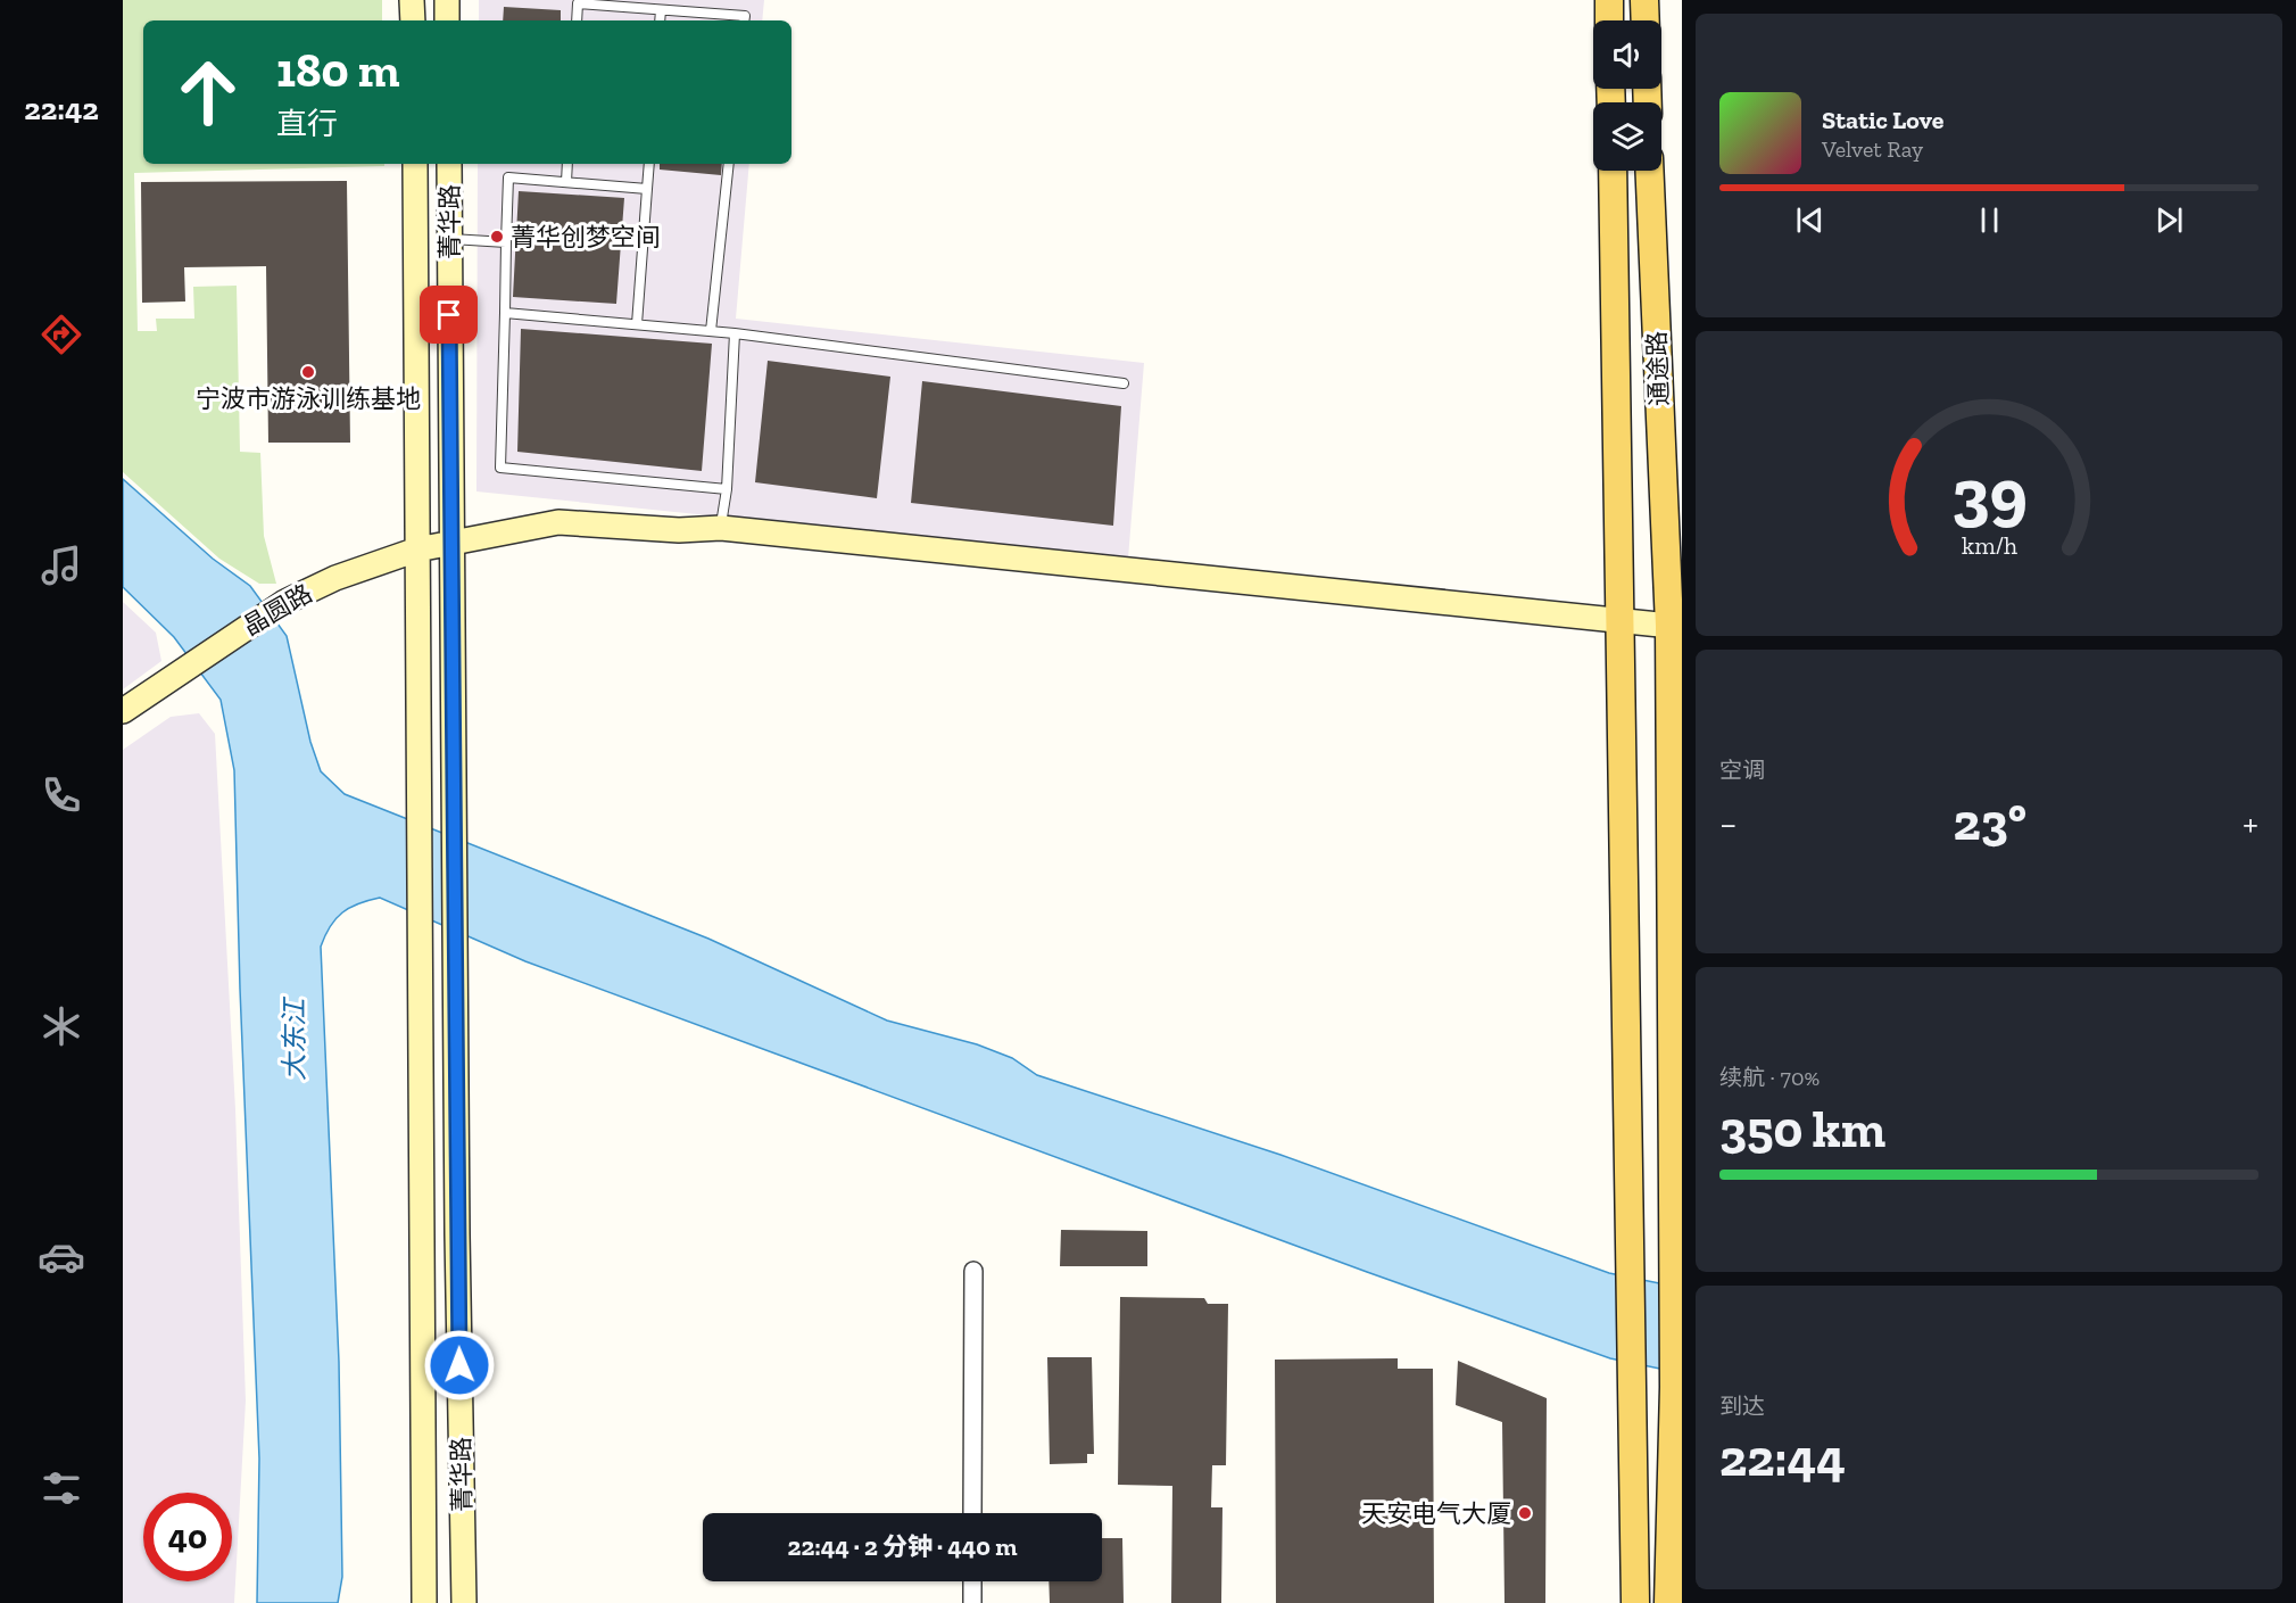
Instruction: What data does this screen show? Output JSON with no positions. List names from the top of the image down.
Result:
{
  "streets": {
    "main road": ["通途路"],
    "street": ["菁华路", "晶圆路"]
  },
  "crossings": [
    ["菁华路", "晶圆路"],
    ["通途路", "晶圆路"]
  ],
  "water": ["大东江"],
  "places": ["菁华创梦空间", "宁波市游泳训练基地", "天安电气大厦"],
  "page": {
    "tabs": "22:42",
    "turn": ["180 m", "直行"],
    "song": ["Static Love", "Velvet Ray"],
    "tile": [
      "空调",
      ["续航 · 70%", "350 km"],
      ["到达", "22:44"]
    ],
    "heat": ["−", "23°", "+"],
    "limit": "40",
    "trip": "22:44 · 2 分钟 · 440 m",
    "gauge": ["39", "km/h"]
  }
}
